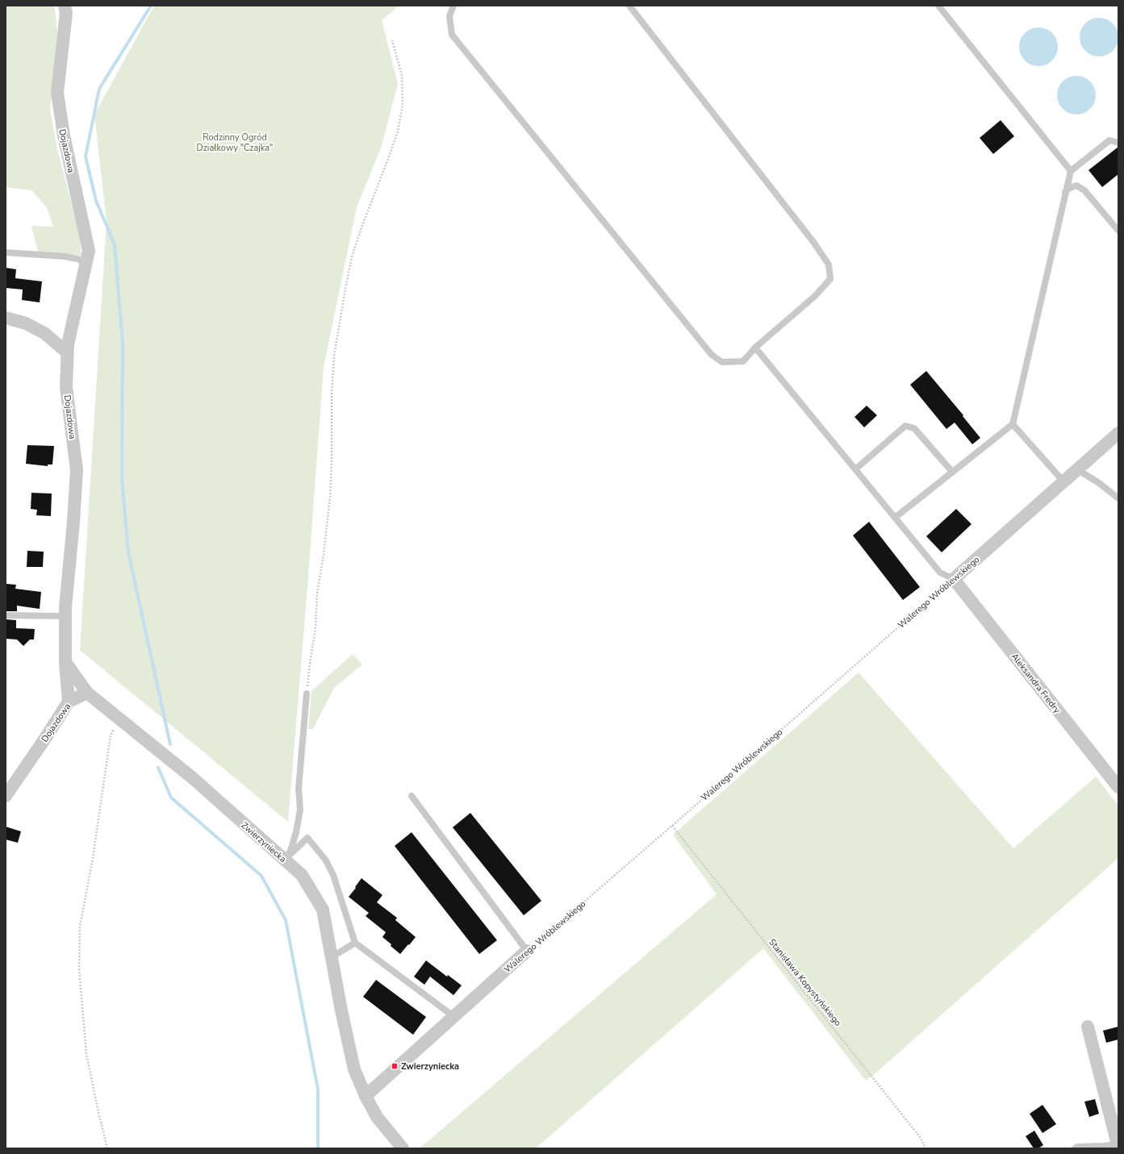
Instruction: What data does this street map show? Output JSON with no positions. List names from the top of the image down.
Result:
{
  "streets": {
    "street": [
      "Dojazdowa",
      "Walerego Wróblewskiego",
      "Aleksandra Fredry",
      "Zwierzyniecka"
    ],
    "path": ["Stanisława Kopystyńskiego"]
  },
  "crossings": [
    ["Dojazdowa", "Zwierzyniecka"],
    ["Walerego Wróblewskiego", "Aleksandra Fredry"],
    ["Walerego Wróblewskiego", "Zwierzyniecka"],
    ["Walerego Wróblewskiego", "Stanisława Kopystyńskiego"]
  ],
  "parks": ["Rodzinny Ogród Działkowy \"Czajka\""],
  "places": {
    "transit": ["Zwierzyniecka"]
  }
}
